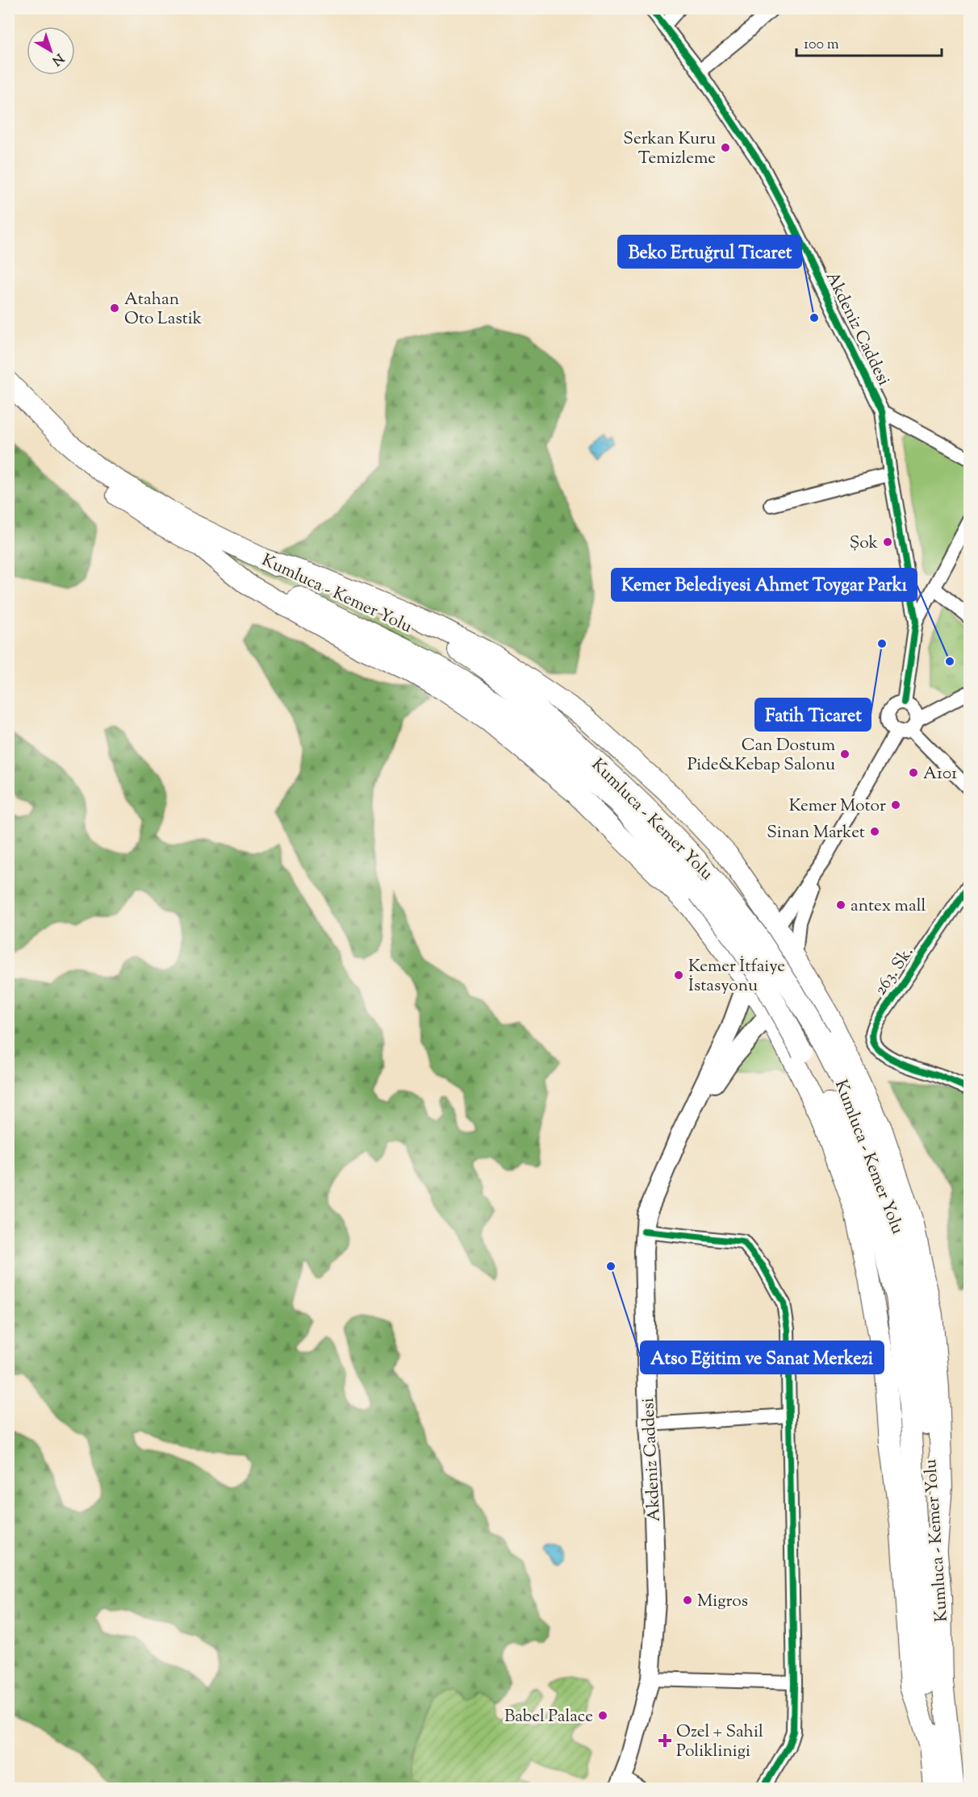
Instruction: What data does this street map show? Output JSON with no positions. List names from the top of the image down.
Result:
{
  "streets": {
    "highway": ["Kumluca - Kemer Yolu"],
    "main road": ["Akdeniz Caddesi"],
    "street": ["263. Sk."]
  },
  "crossings": [
    ["Akdeniz Caddesi", "Kumluca - Kemer Yolu"]
  ],
  "places": {
    "other": [
      "Serkan Kuru Temizleme",
      "Atahan Oto Lastik",
      "Beko Ertuğrul Ticaret",
      "Şok",
      "Fatih Ticaret",
      "Kemer Belediyesi Ahmet Toygar Parkı",
      "Can Dostum Pide&Kebap Salonu",
      "A101",
      "Kemer Motor",
      "Sinan Market",
      "antex mall",
      "Kemer İtfaiye İstasyonu",
      "Atso Eğitim ve Sanat Merkezi",
      "Migros",
      "Babel Palace"
    ],
    "health": ["Ozel + Sahil Poliklinigi"]
  },
  "scale_bar": "100 m",
  "north": "bottom right"
}
